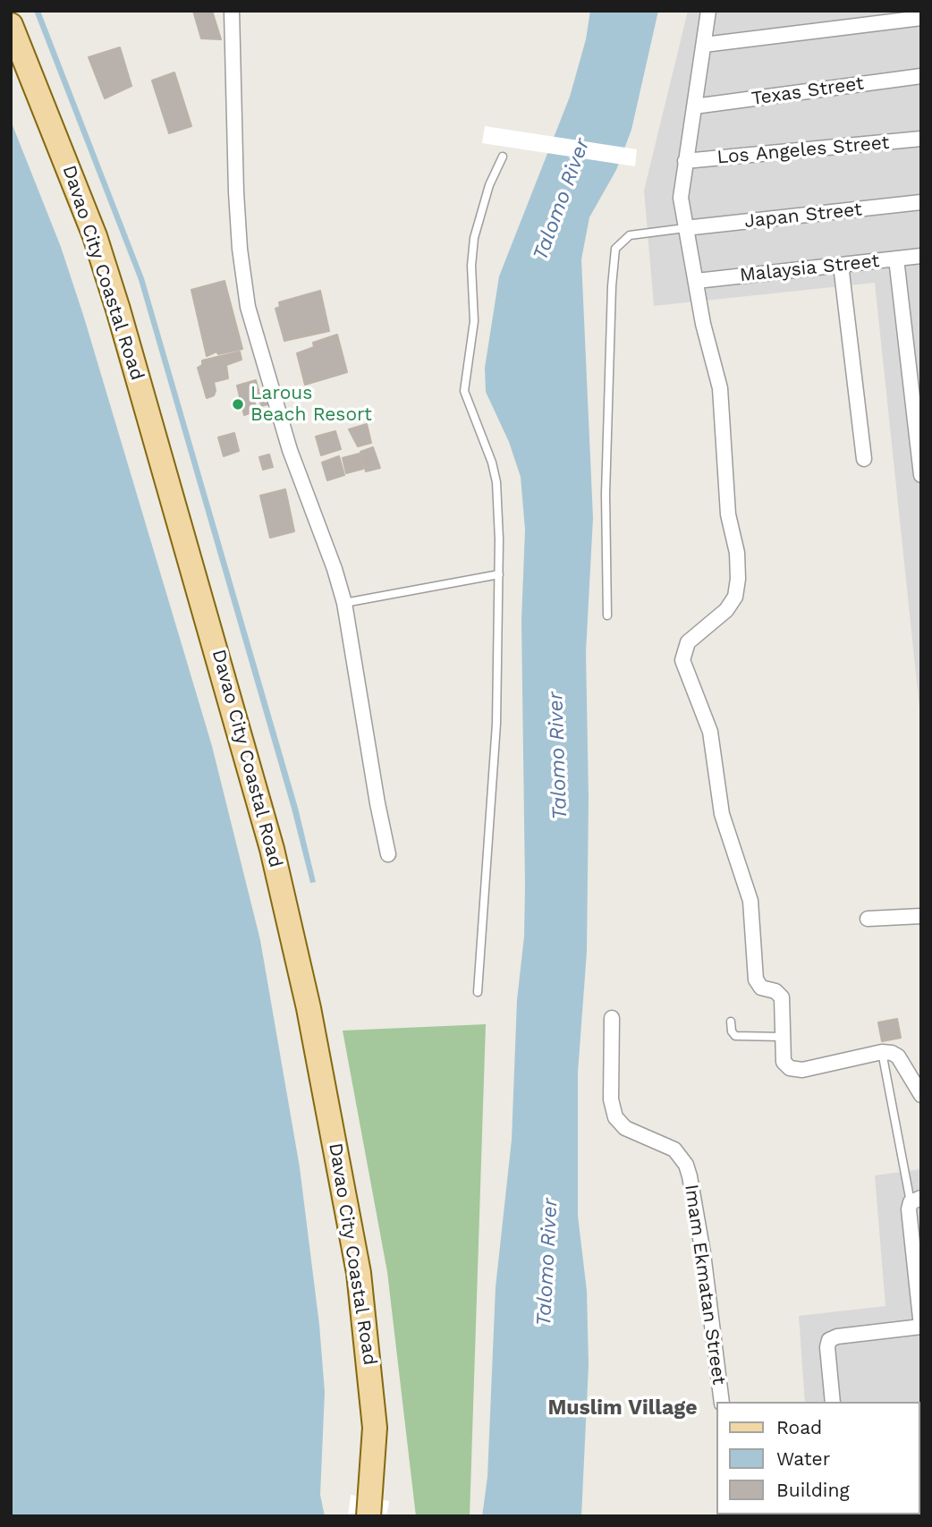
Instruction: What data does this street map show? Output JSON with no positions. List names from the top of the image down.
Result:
{
  "streets": {
    "main road": ["Davao City Coastal Road"],
    "street": [
      "Texas Street",
      "Los Angeles Street",
      "Japan Street",
      "Malaysia Street",
      "Imam Ekmatan Street"
    ]
  },
  "districts": ["Muslim Village"],
  "water": ["Talomo River"],
  "places": ["Larous Beach Resort"],
  "legend": ["Road", "Water", "Building"]
}
